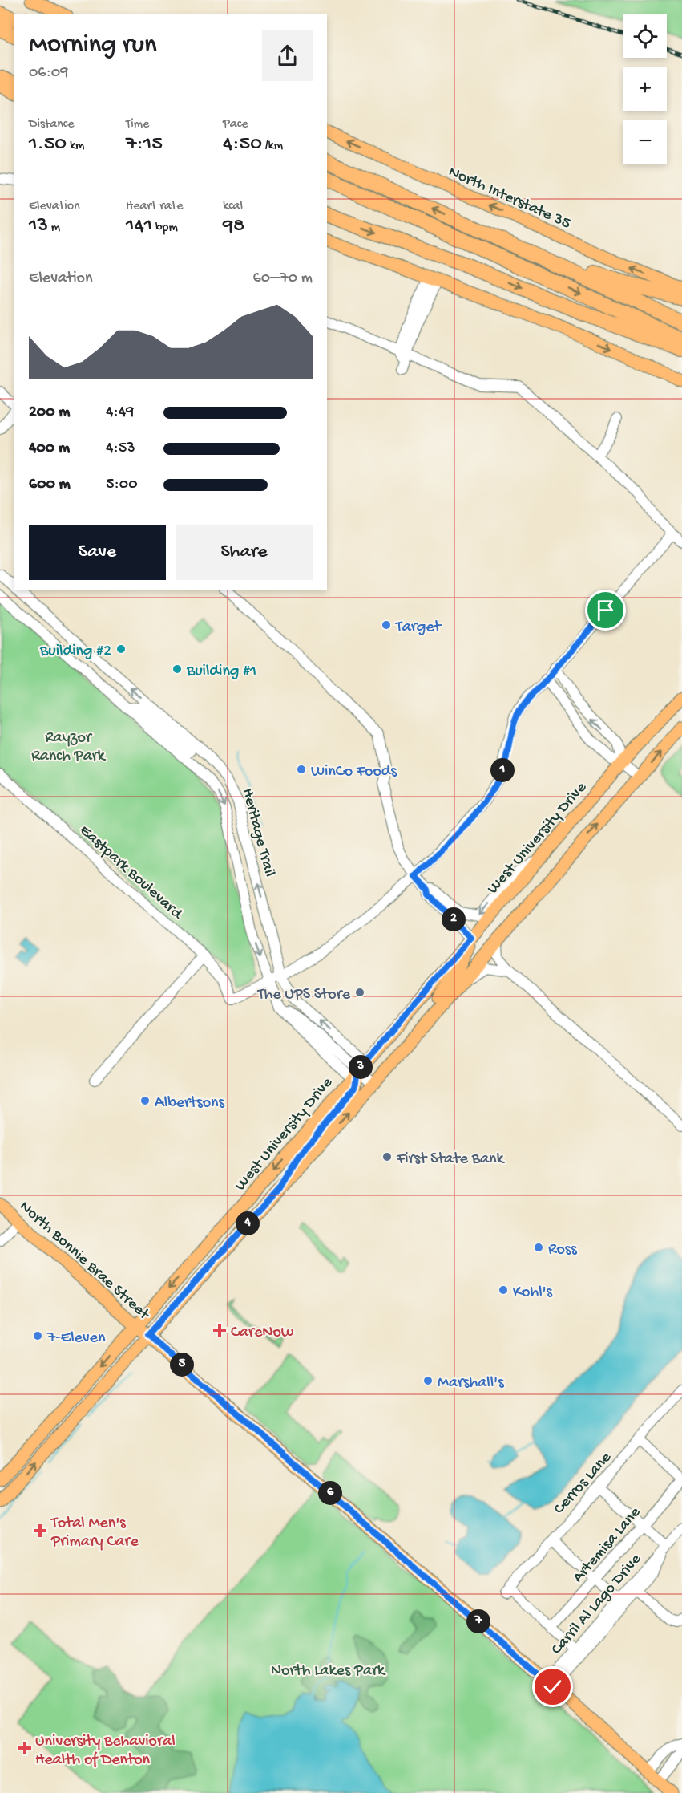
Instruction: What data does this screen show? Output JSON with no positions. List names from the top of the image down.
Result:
{
  "streets": {
    "main road": ["North Interstate 35", "West University Drive", "North Bonnie Brae Street"],
    "street": [
      "Heritage Trail",
      "Eastpark Boulevard",
      "Cerros Lane",
      "Artemisa Lane",
      "Carril Al Lago Drive"
    ]
  },
  "crossings": [
    ["Heritage Trail", "West University Drive"],
    ["Heritage Trail", "Eastpark Boulevard"],
    ["West University Drive", "North Bonnie Brae Street"],
    ["North Bonnie Brae Street", "Carril Al Lago Drive"],
    ["Cerros Lane", "Artemisa Lane"]
  ],
  "parks": ["Rayzor Ranch Park", "North Lakes Park"],
  "places": {
    "other": [
      "Target",
      "Building #2",
      "Building #1",
      "WinCo Foods",
      "The UPS Store",
      "Albertsons",
      "First State Bank",
      "Ross",
      "Kohl's",
      "7-Eleven",
      "Marshall's"
    ],
    "health": ["CareNow", "Total Men's Primary Care", "University Behavioral Health of Denton"]
  },
  "page": {
    "map_buttons": ["+", "−"],
    "heading": ["Morning run", "06:09"],
    "stats": [
      ["Distance", "1.50 km"],
      ["Time", "7:15"],
      ["Pace", "4:50 /km"],
      ["Elevation", "13 m"],
      ["Heart rate", "141 bpm"],
      ["kcal", "98"]
    ],
    "chart": ["Elevation", "60–70 m"],
    "list": [
      {
        "name": "200 m",
        "note": "4:49"
      },
      {
        "name": "400 m",
        "note": "4:53"
      },
      {
        "name": "600 m",
        "note": "5:00"
      }
    ],
    "buttons": ["Save", "Share"],
    "pins": [
      "1",
      "2",
      "3",
      "4",
      "5",
      "6",
      "7"
    ]
  }
}
